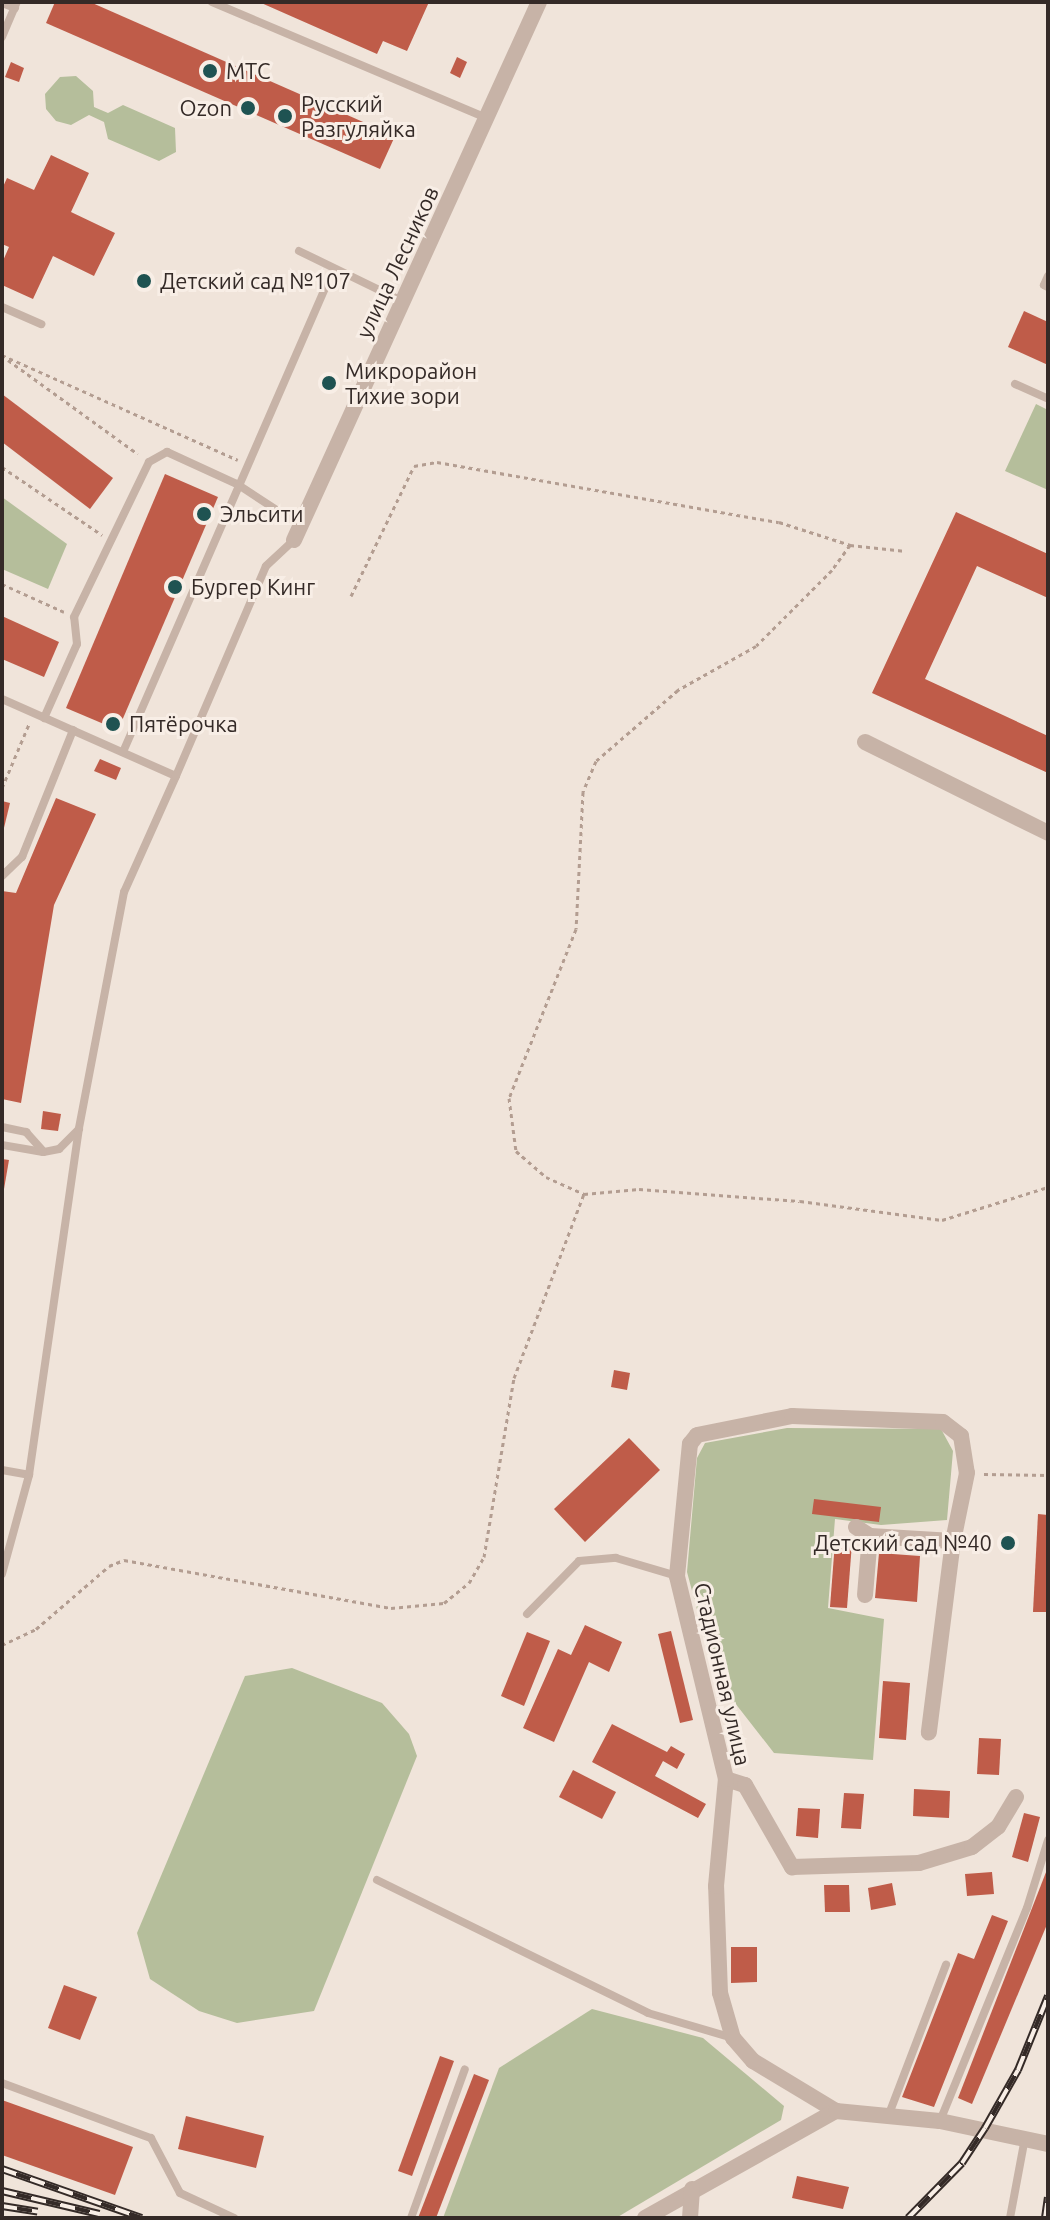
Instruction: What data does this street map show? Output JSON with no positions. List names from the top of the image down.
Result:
{
  "streets": {
    "street": ["улица Лесников", "Стадионная улица"]
  },
  "places": [
    "МТС",
    "Ozon",
    "Русский Разгуляйка",
    "Детский сад №107",
    "Микрорайон Тихие зори",
    "Эльсити",
    "Бургер Кинг",
    "Пятёрочка",
    "Детский сад №40"
  ]
}
